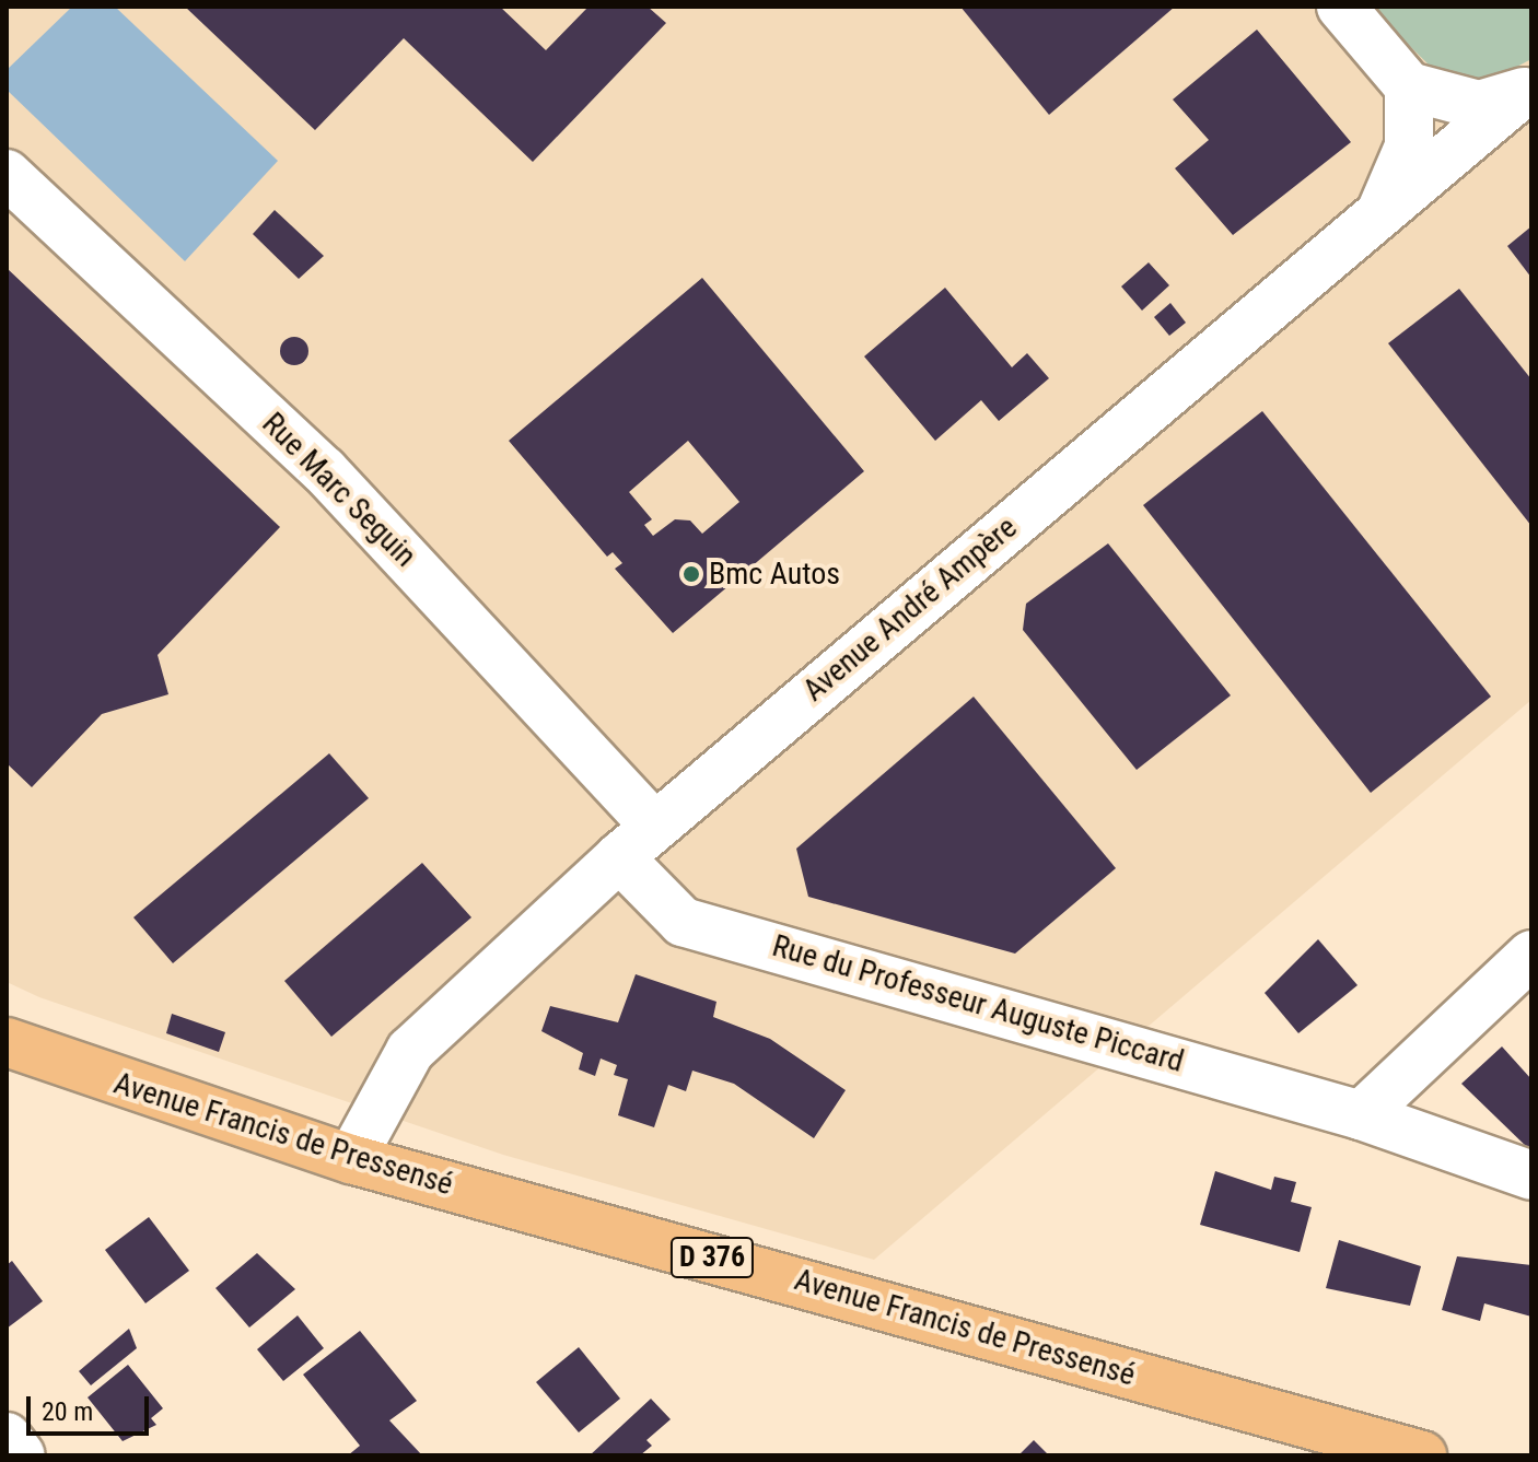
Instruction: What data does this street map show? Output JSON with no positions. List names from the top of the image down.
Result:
{
  "streets": {
    "main road": ["Avenue Francis de Pressensé", "D 376"],
    "street": ["Rue Marc Seguin", "Avenue André Ampère", "Rue du Professeur Auguste Piccard"]
  },
  "crossings": [
    ["Rue Marc Seguin", "Avenue André Ampère"],
    ["Avenue André Ampère", "Rue du Professeur Auguste Piccard"],
    ["Avenue André Ampère", "Avenue Francis de Pressensé"]
  ],
  "places": ["Bmc Autos"],
  "scale_bar": "20 m"
}
